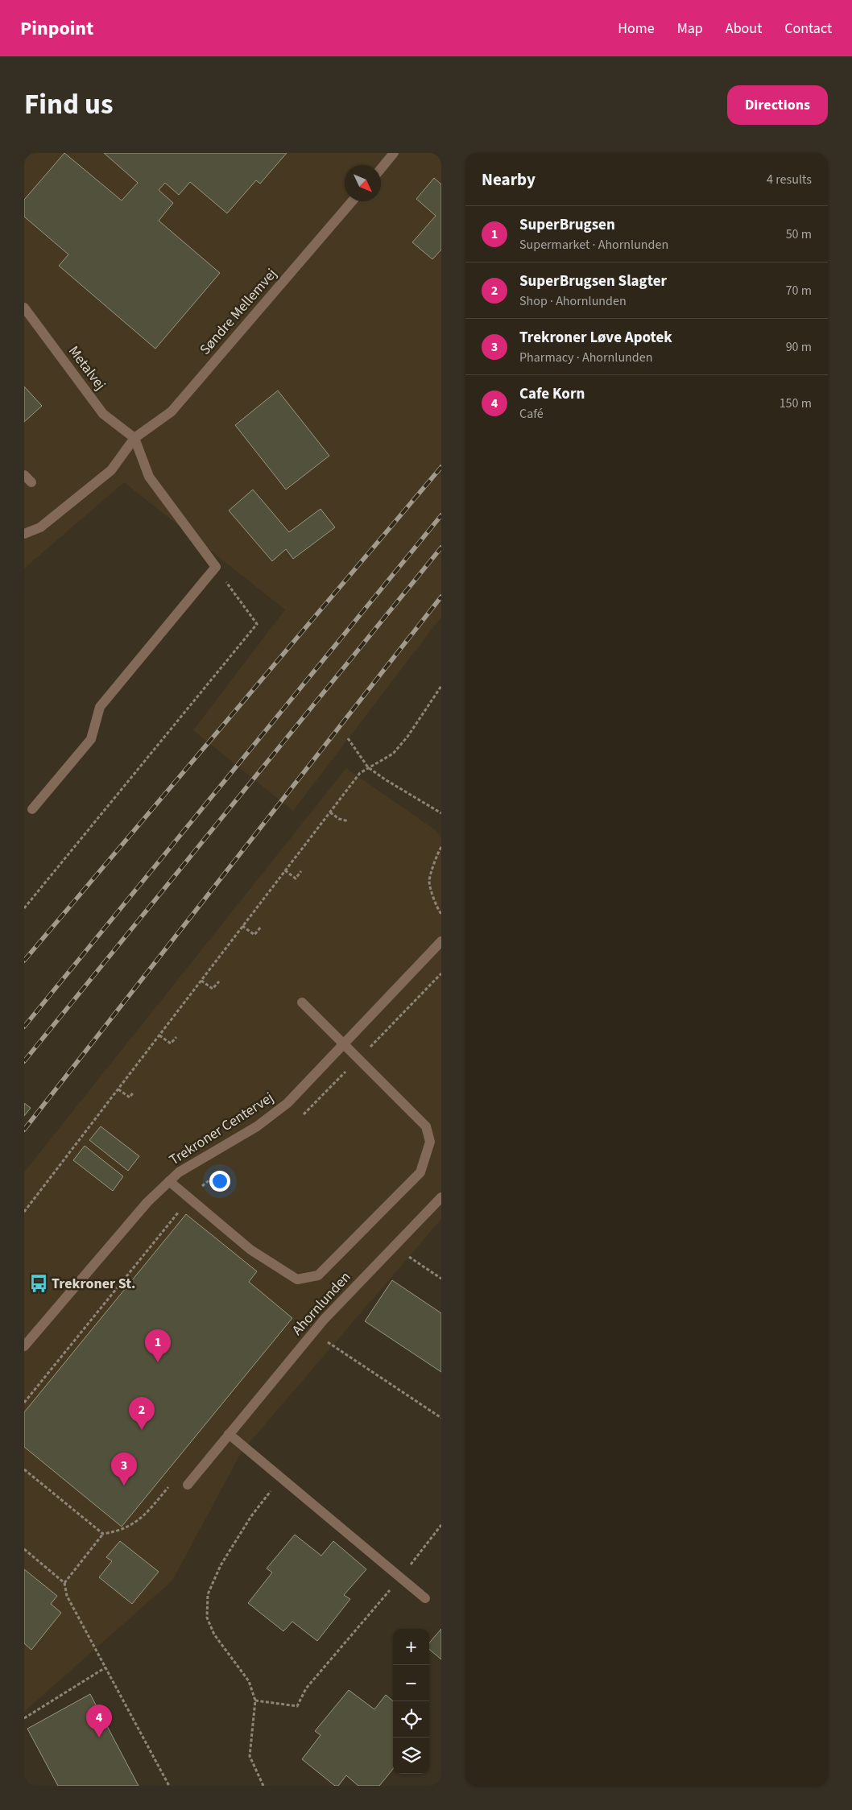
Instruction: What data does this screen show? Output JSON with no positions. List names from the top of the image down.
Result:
{
  "streets": {
    "street": [
      "Søndre Mellemvej",
      "Metalvej",
      "Trekroner Centervej",
      "Ahornlunden"
    ]
  },
  "crossings": [
    ["Søndre Mellemvej", "Metalvej"]
  ],
  "places": {
    "bus stop": ["Trekroner St."]
  },
  "north": "bottom right",
  "page": {
    "header": "Pinpoint",
    "nav": [
      "Home",
      "Map",
      "About",
      "Contact"
    ],
    "title": "Find us",
    "buttons": "Directions",
    "heading": ["Nearby", "4 results"],
    "list": [
      {
        "mark": "1",
        "name": "SuperBrugsen",
        "note": "Supermarket · Ahornlunden",
        "value": "50 m"
      },
      {
        "mark": "2",
        "name": "SuperBrugsen Slagter",
        "note": "Shop · Ahornlunden",
        "value": "70 m"
      },
      {
        "mark": "3",
        "name": "Trekroner Løve Apotek",
        "note": "Pharmacy · Ahornlunden",
        "value": "90 m"
      },
      {
        "mark": "4",
        "name": "Cafe Korn",
        "note": "Café",
        "value": "150 m"
      }
    ],
    "pins": [
      "1",
      "2",
      "3",
      "4"
    ],
    "map_buttons": ["+", "−"]
  }
}
